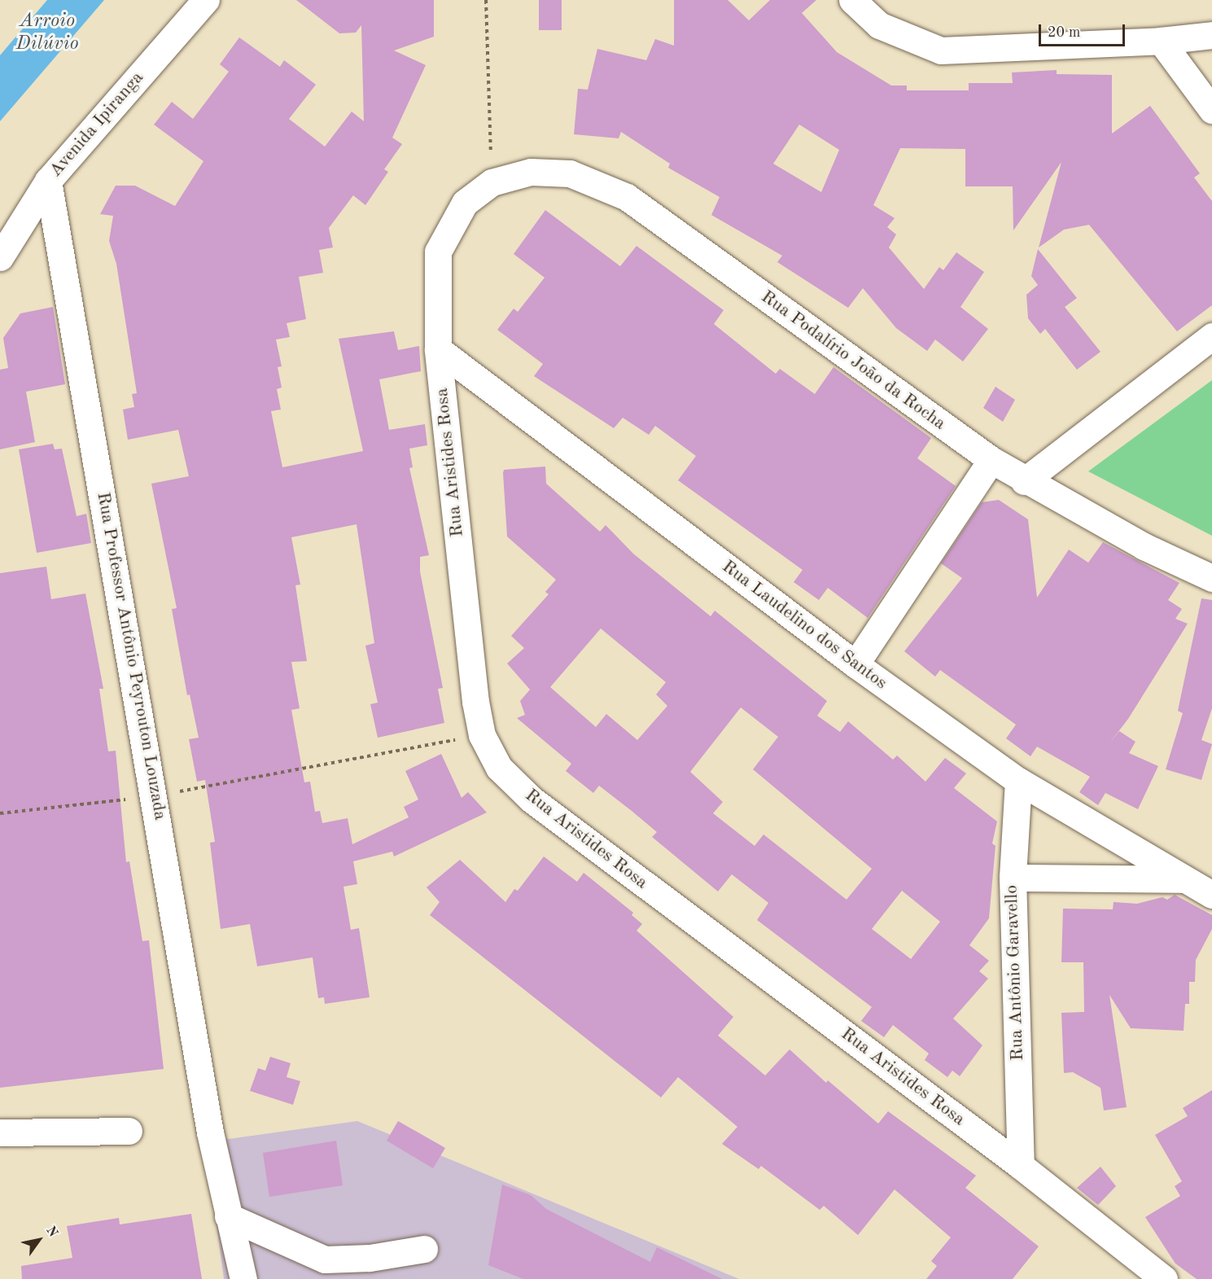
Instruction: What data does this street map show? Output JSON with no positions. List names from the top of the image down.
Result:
{
  "streets": {
    "street": [
      "Avenida Ipiranga",
      "Rua Podalírio João da Rocha",
      "Rua Aristides Rosa",
      "Rua Laudelino dos Santos",
      "Rua Professor Antônio Peyrouton Louzada",
      "Rua Antônio Garavello"
    ]
  },
  "crossings": [
    ["Avenida Ipiranga", "Rua Professor Antônio Peyrouton Louzada"],
    ["Rua Podalírio João da Rocha", "Rua Aristides Rosa"],
    ["Rua Aristides Rosa", "Rua Laudelino dos Santos"],
    ["Rua Aristides Rosa", "Rua Antônio Garavello"],
    ["Rua Laudelino dos Santos", "Rua Antônio Garavello"]
  ],
  "water": ["Arroio Dilúvio"],
  "scale_bar": "20 m",
  "north": "top right"
}
